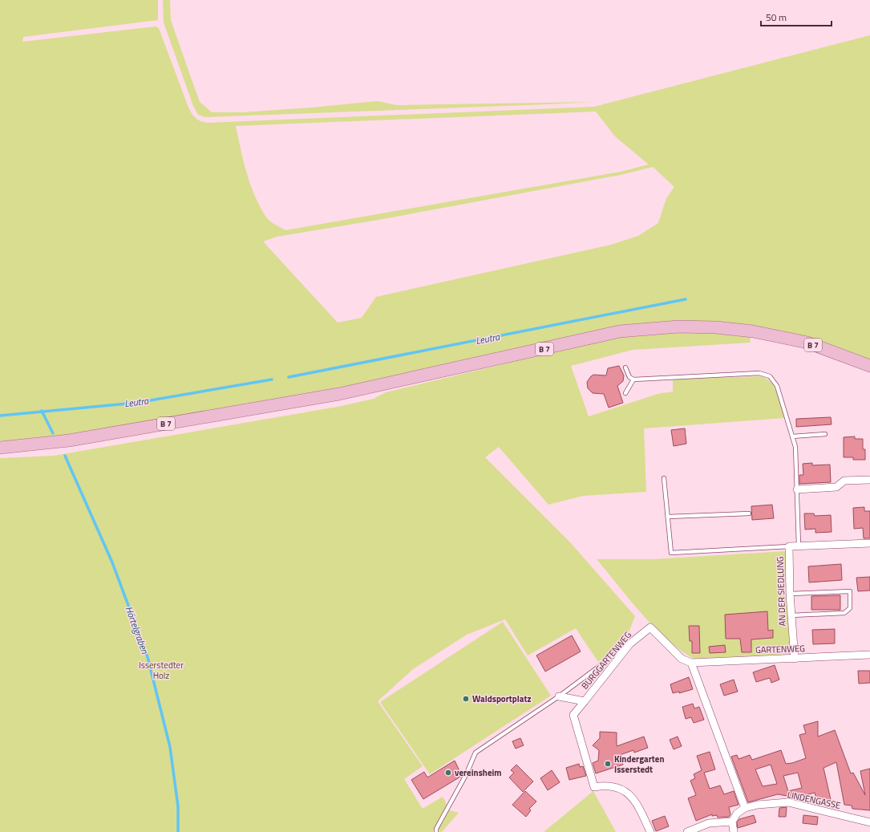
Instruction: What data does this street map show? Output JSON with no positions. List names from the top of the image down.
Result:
{
  "streets": {
    "main road": ["B 7"],
    "street": [
      "AN DER SIEDLUNG",
      "GARTENWEG",
      "BURGGARTENWEG",
      "LINDENGASSE"
    ]
  },
  "crossings": [
    ["AN DER SIEDLUNG", "GARTENWEG"],
    ["GARTENWEG", "BURGGARTENWEG"]
  ],
  "water": ["Leutra", "Hörtelgraben"],
  "parks": ["Isserstedter Holz"],
  "places": ["Waldsportplatz", "Kindergarten Isserstedt", "vereinsheim"],
  "scale_bar": "50 m"
}
